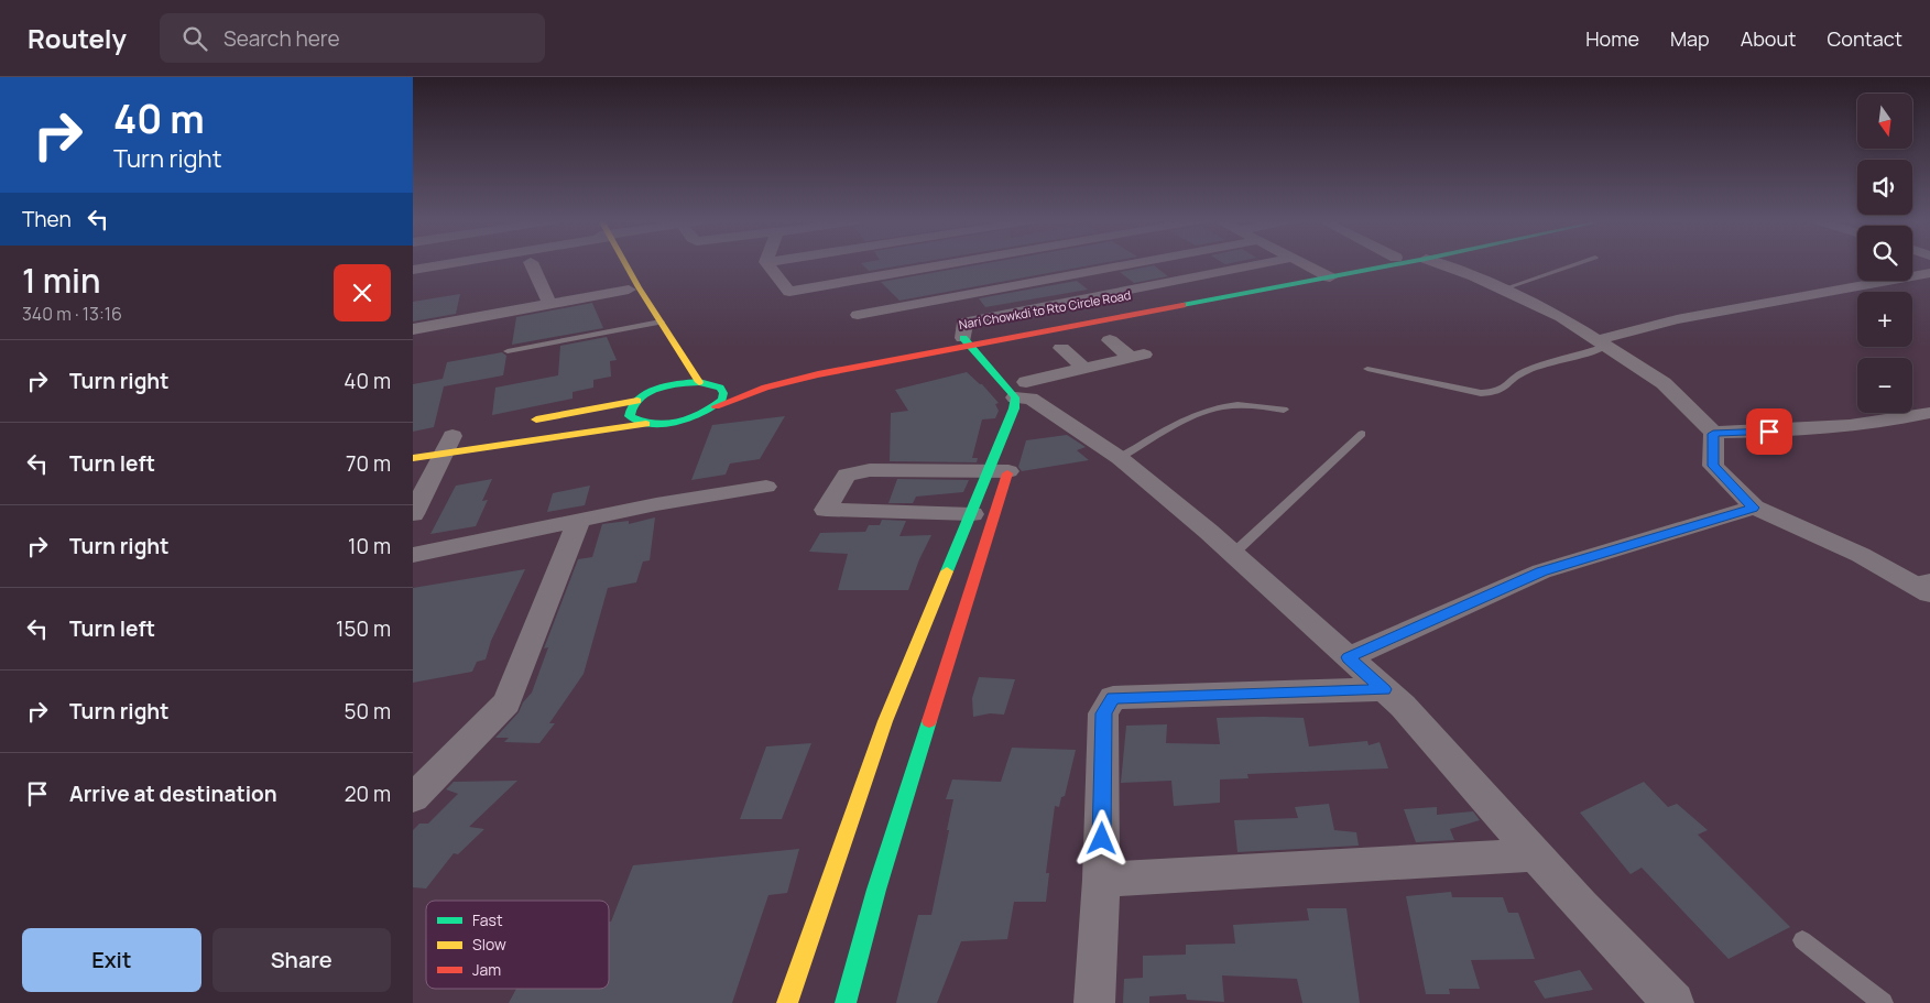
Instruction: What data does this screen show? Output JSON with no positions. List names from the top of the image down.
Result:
{
  "streets": {
    "main road": ["Nari Chowkdi to Rto Circle Road"]
  },
  "legend": ["Fast", "Slow", "Jam"],
  "north": "bottom",
  "page": {
    "header": "Routely",
    "search": "Search here",
    "nav": [
      "Home",
      "Map",
      "About",
      "Contact"
    ],
    "turn": ["40 m", "Turn right"],
    "map_buttons": ["+", "−"],
    "then": "Then",
    "heading": ["1 min", "340 m · 13:16"],
    "list": [
      {
        "name": "Turn right",
        "value": "40 m"
      },
      {
        "name": "Turn left",
        "value": "70 m"
      },
      {
        "name": "Turn right",
        "value": "10 m"
      },
      {
        "name": "Turn left",
        "value": "150 m"
      },
      {
        "name": "Turn right",
        "value": "50 m"
      },
      {
        "name": "Arrive at destination",
        "value": "20 m"
      }
    ],
    "buttons": ["Exit", "Share"]
  }
}
